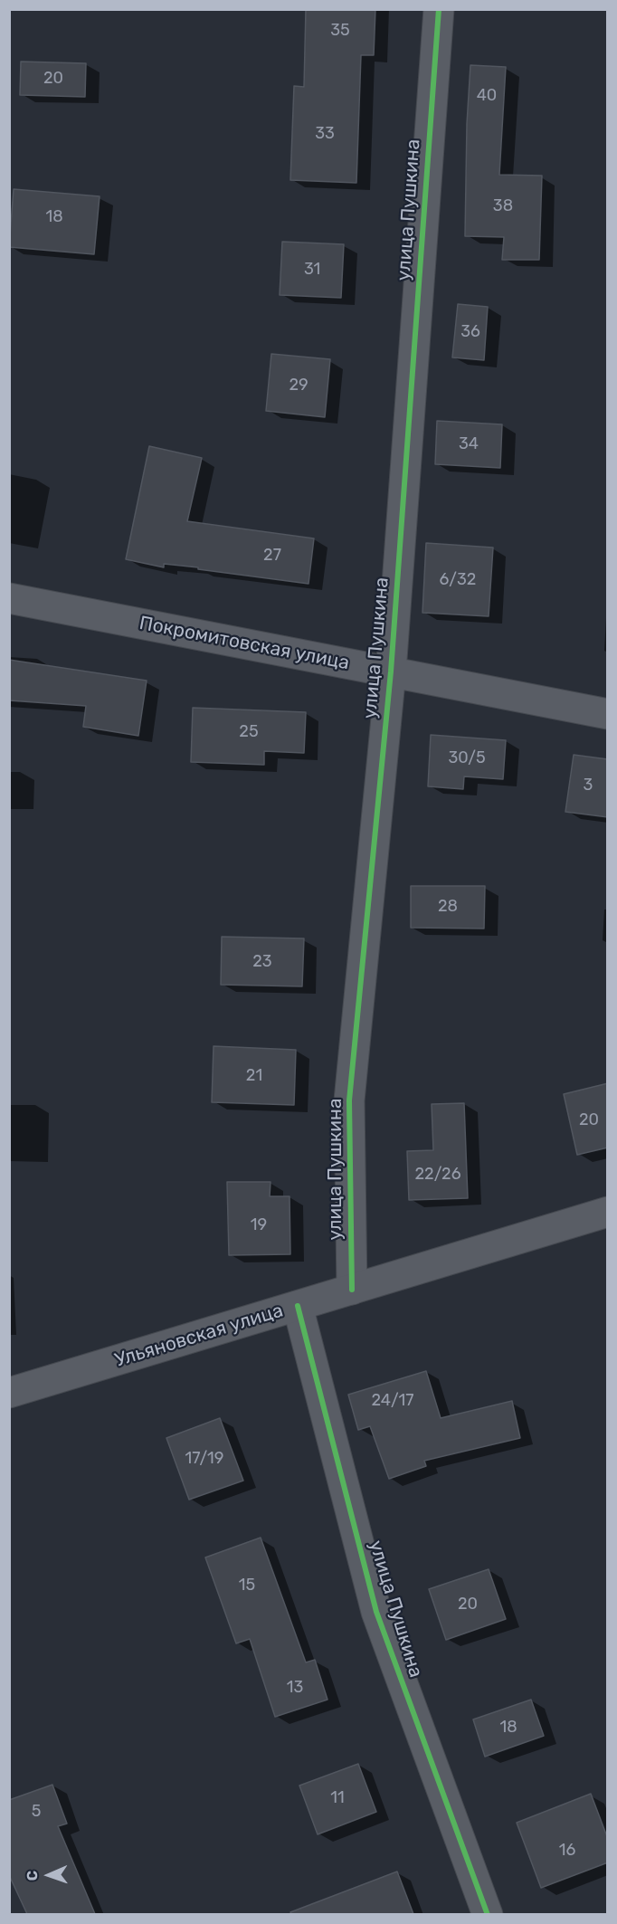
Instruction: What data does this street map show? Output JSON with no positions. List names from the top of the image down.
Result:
{
  "streets": {
    "street": ["улица Пушкина", "Покромитовская улица", "Ульяновская улица"]
  },
  "crossings": [
    ["улица Пушкина", "Покромитовская улица"],
    ["улица Пушкина", "Ульяновская улица"]
  ],
  "house_numbers": [
    "35",
    "20",
    "40",
    "33",
    "38",
    "18",
    "31",
    "36",
    "29",
    "34",
    "27",
    "6/32",
    "25",
    "30/5",
    "3",
    "28",
    "23",
    "21",
    "20",
    "22/26",
    "19",
    "24/17",
    "17/19",
    "15",
    "20",
    "13",
    "18",
    "11",
    "5",
    "16"
  ],
  "north": "left"
}
